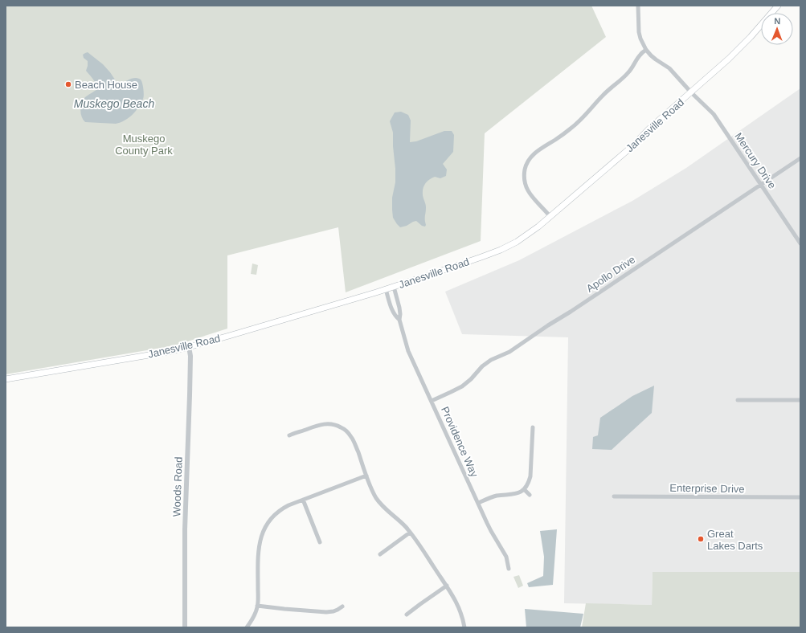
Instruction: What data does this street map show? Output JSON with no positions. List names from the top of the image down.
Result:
{
  "streets": {
    "main road": ["Janesville Road"],
    "street": [
      "Mercury Drive",
      "Apollo Drive",
      "Providence Way",
      "Woods Road",
      "Enterprise Drive"
    ]
  },
  "crossings": [
    ["Janesville Road", "Mercury Drive"],
    ["Janesville Road", "Providence Way"],
    ["Janesville Road", "Woods Road"],
    ["Mercury Drive", "Apollo Drive"],
    ["Apollo Drive", "Providence Way"]
  ],
  "water": ["Muskego Beach"],
  "parks": ["Muskego County Park"],
  "places": ["Beach House", "Great Lakes Darts"],
  "north": "top"
}
